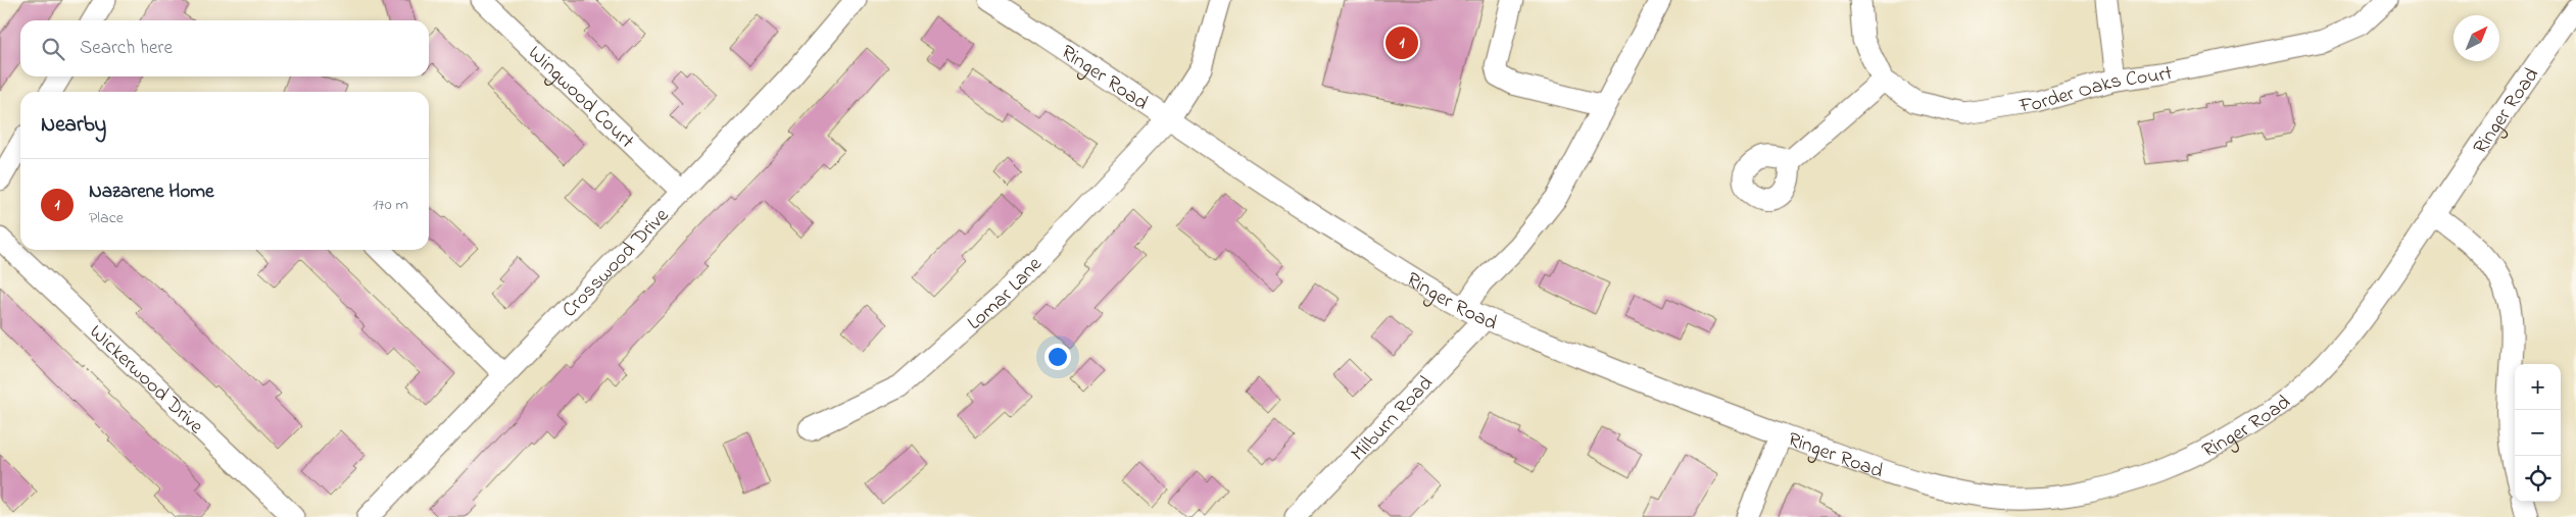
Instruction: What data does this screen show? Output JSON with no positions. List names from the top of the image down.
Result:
{
  "streets": {
    "street": [
      "Ringer Road",
      "Forder Oaks Court",
      "Wingwood Court",
      "Crosswood Drive",
      "Lomar Lane",
      "Wickerwood Drive",
      "Milburn Road"
    ]
  },
  "crossings": [
    ["Ringer Road", "Lomar Lane"],
    ["Ringer Road", "Milburn Road"],
    ["Wingwood Court", "Crosswood Drive"]
  ],
  "north": "top right",
  "page": {
    "search": "Search here",
    "pins": "1",
    "heading": "Nearby",
    "list": [
      {
        "mark": "1",
        "name": "Nazarene Home",
        "note": "Place",
        "value": "170 m"
      }
    ],
    "map_buttons": ["+", "−"]
  }
}
